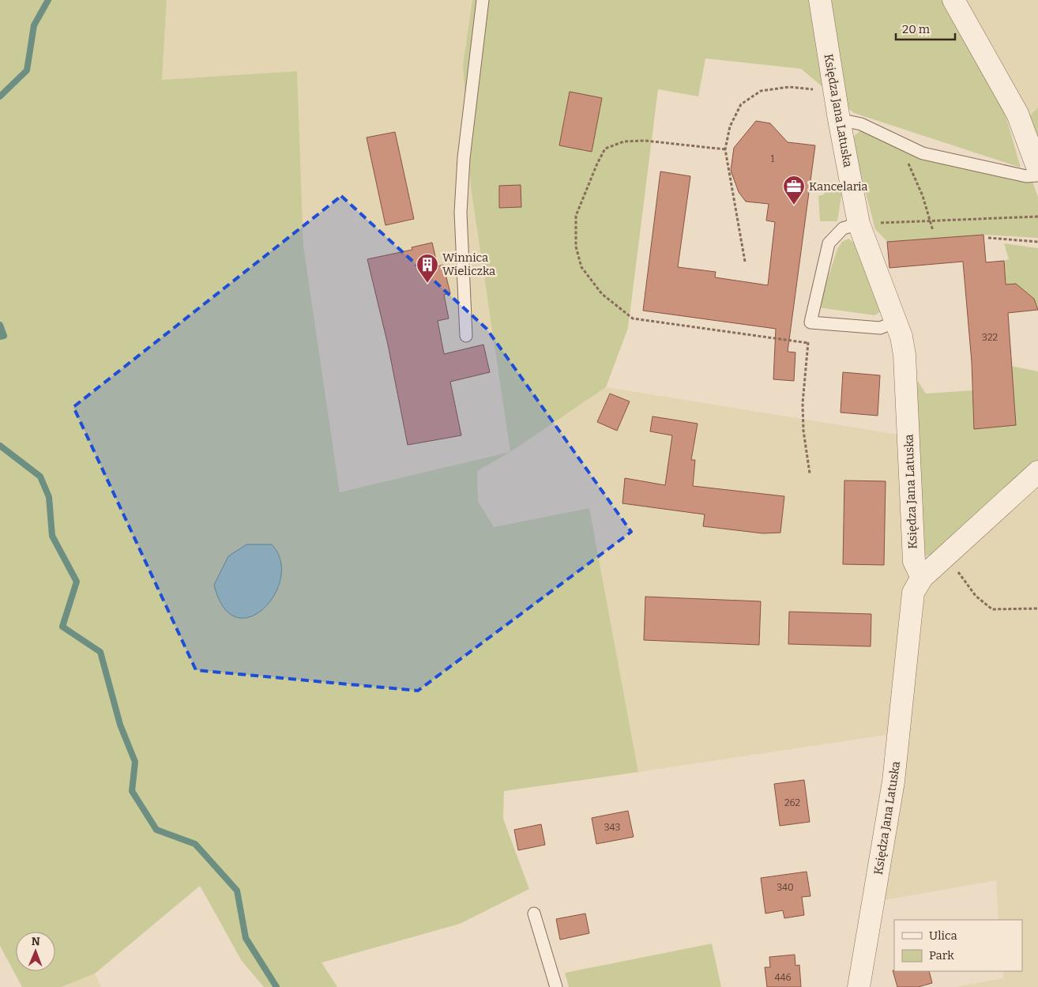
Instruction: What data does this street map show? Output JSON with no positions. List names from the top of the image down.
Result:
{
  "streets": {
    "street": ["Księdza Jana Latuska"]
  },
  "places": {
    "office": ["Kancelaria"],
    "building": ["Winnica Wieliczka"]
  },
  "house_numbers": [
    "1",
    "322",
    "262",
    "343",
    "340",
    "446"
  ],
  "legend": ["Ulica", "Park"],
  "scale_bar": "20 m",
  "north": "top"
}
